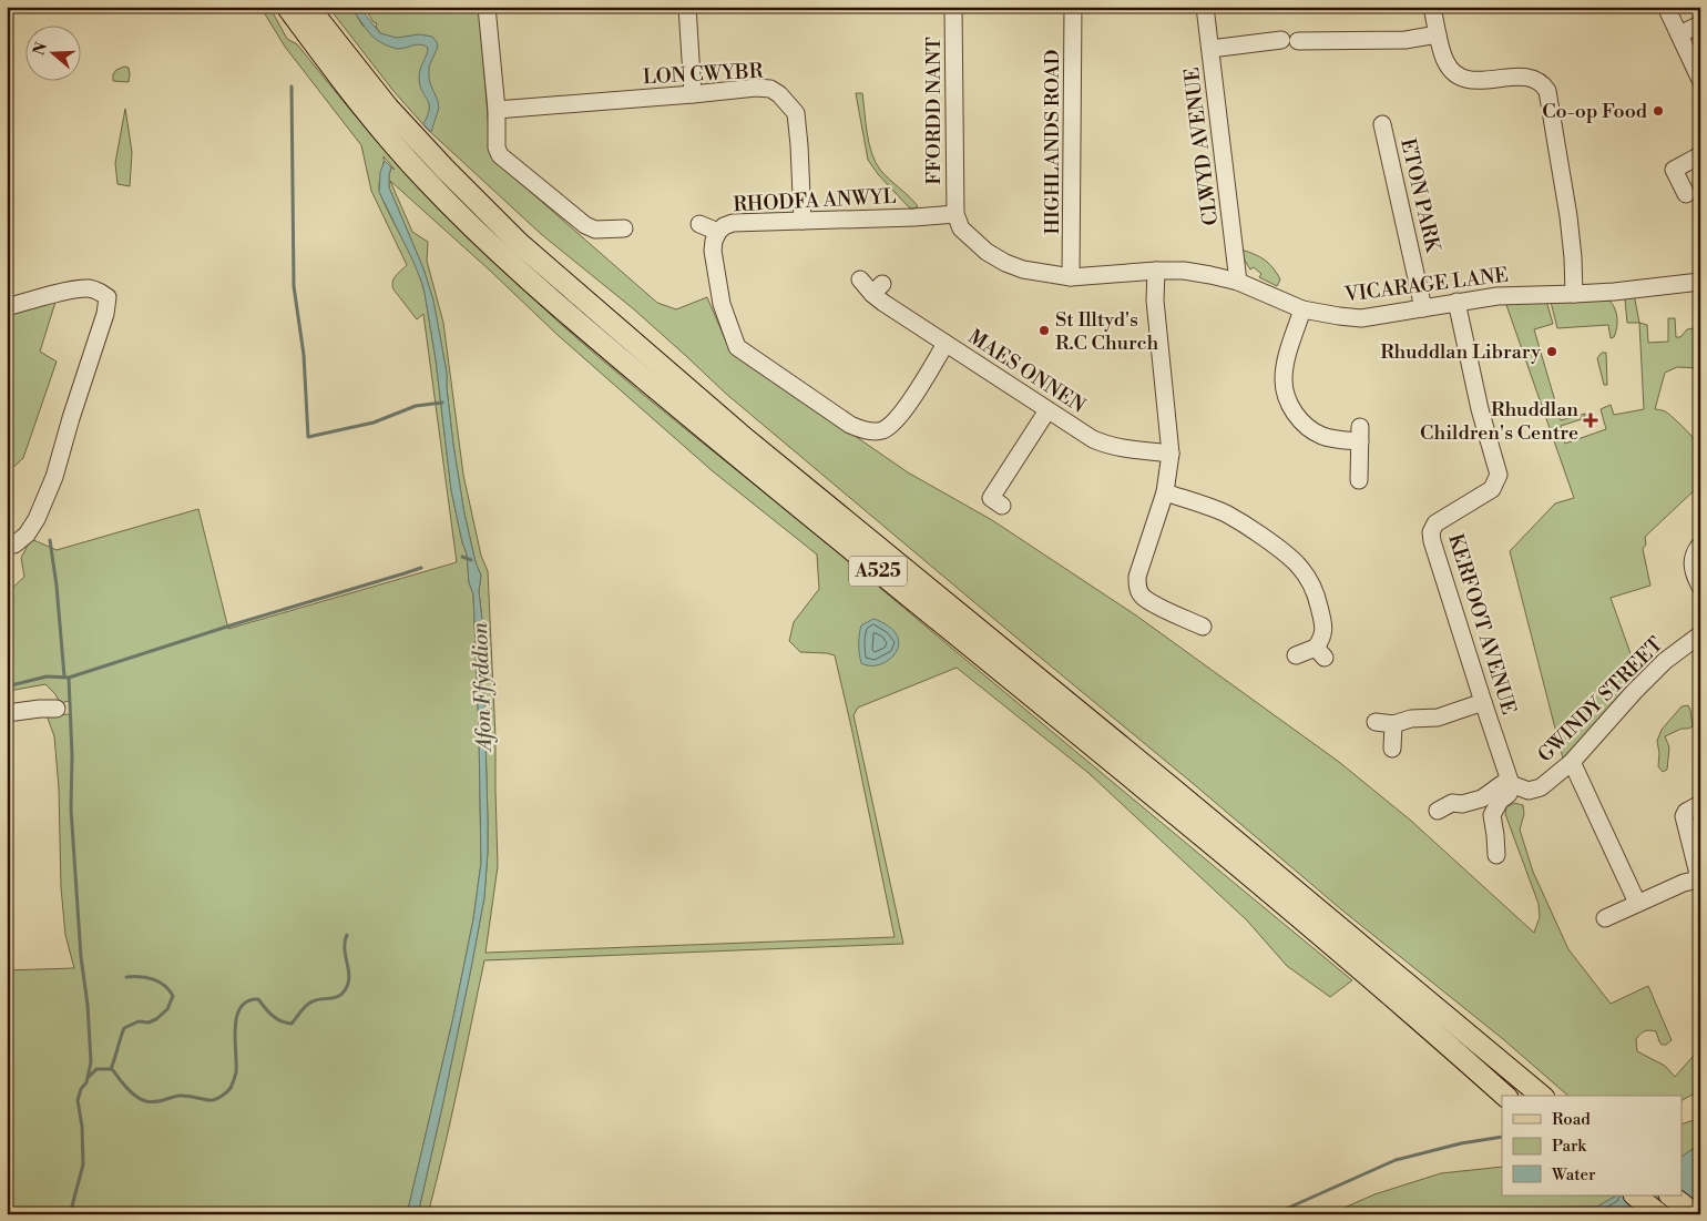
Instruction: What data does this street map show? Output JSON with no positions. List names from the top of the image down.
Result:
{
  "streets": {
    "main road": ["A525"],
    "street": [
      "LON CWYBR",
      "FFORDD NANT",
      "HIGHLANDS ROAD",
      "CLWYD AVENUE",
      "ETON PARK",
      "RHODFA ANWYL",
      "VICARAGE LANE",
      "MAES ONNEN",
      "KERFOOT AVENUE",
      "GWINDY STREET"
    ]
  },
  "crossings": [
    ["LON CWYBR", "RHODFA ANWYL"],
    ["FFORDD NANT", "RHODFA ANWYL"],
    ["FFORDD NANT", "VICARAGE LANE"],
    ["HIGHLANDS ROAD", "VICARAGE LANE"],
    ["CLWYD AVENUE", "VICARAGE LANE"],
    ["ETON PARK", "VICARAGE LANE"],
    ["RHODFA ANWYL", "VICARAGE LANE"],
    ["RHODFA ANWYL", "MAES ONNEN"],
    ["VICARAGE LANE", "KERFOOT AVENUE"],
    ["KERFOOT AVENUE", "GWINDY STREET"]
  ],
  "water": ["Afon Ffyddion"],
  "places": {
    "other": ["Co-op Food", "St Illtyd's R.C Church", "Rhuddlan Library"],
    "health": ["Rhuddlan Children's Centre"]
  },
  "legend": ["Road", "Park", "Water"],
  "north": "left"
}
